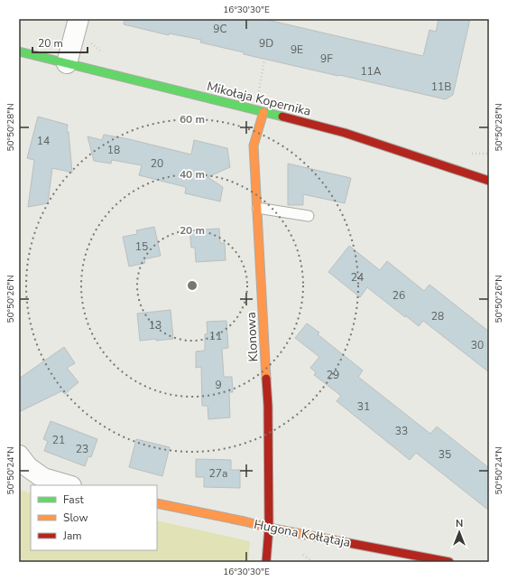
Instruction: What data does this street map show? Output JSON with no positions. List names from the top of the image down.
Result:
{
  "streets": {
    "street": ["Mikołaja Kopernika", "Klonowa", "Hugona Kołłątaja"]
  },
  "crossings": [
    ["Mikołaja Kopernika", "Klonowa"],
    ["Klonowa", "Hugona Kołłątaja"]
  ],
  "house_numbers": [
    "9C",
    "9D",
    "9E",
    "9F",
    "11A",
    "11B",
    "14",
    "18",
    "20",
    "15",
    "24",
    "26",
    "28",
    "13",
    "11",
    "30",
    "29",
    "9",
    "31",
    "33",
    "21",
    "23",
    "35",
    "27a"
  ],
  "legend": ["Fast", "Slow", "Jam"],
  "scale_bar": "20 m",
  "north": "top",
  "coordinates": [
    "16°30'30\"E",
    "50°50'28\"N",
    "50°50'26\"N",
    "50°50'24\"N"
  ],
  "rings": ["60 m", "40 m", "20 m"]
}
